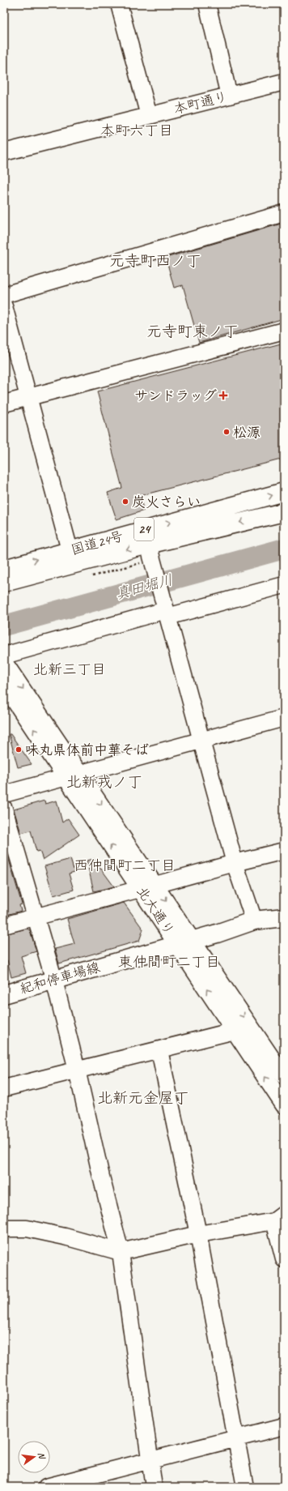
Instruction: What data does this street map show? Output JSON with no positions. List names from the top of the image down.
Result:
{
  "streets": {
    "main road": ["24", "国道24号", "紀和停車場線"],
    "street": ["本町通り", "北大通り"]
  },
  "crossings": [
    ["北大通り", "紀和停車場線"]
  ],
  "districts": [
    "本町六丁目",
    "元寺町西ノ丁",
    "元寺町東ノ丁",
    "北新三丁目",
    "北新戎ノ丁",
    "西仲間町二丁目",
    "東仲間町二丁目",
    "北新元金屋丁"
  ],
  "water": ["真田堀川"],
  "places": {
    "health": ["サンドラッグ"],
    "other": ["松源", "炭火さらい", "味丸県体前中華そば"]
  },
  "north": "right"
}
